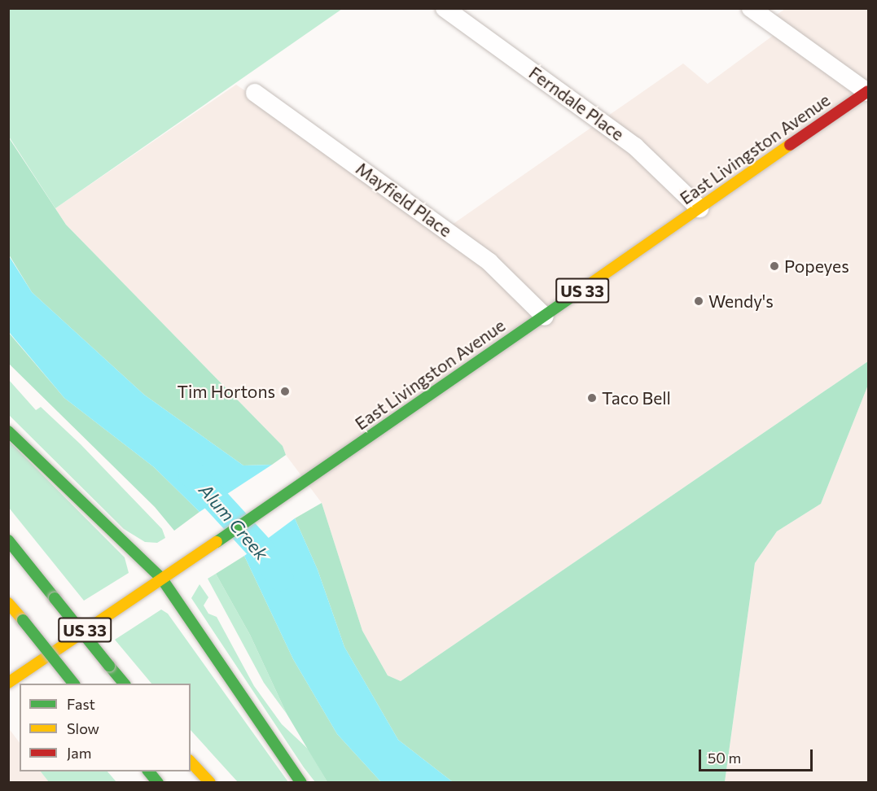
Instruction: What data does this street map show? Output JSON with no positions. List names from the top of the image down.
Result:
{
  "streets": {
    "main road": ["East Livingston Avenue", "US 33"],
    "street": ["Ferndale Place", "Mayfield Place"]
  },
  "crossings": [
    ["Ferndale Place", "East Livingston Avenue"],
    ["East Livingston Avenue", "Mayfield Place"]
  ],
  "water": ["Alum Creek"],
  "places": [
    "Popeyes",
    "Wendy's",
    "Tim Hortons",
    "Taco Bell"
  ],
  "legend": ["Fast", "Slow", "Jam"],
  "scale_bar": "50 m"
}
